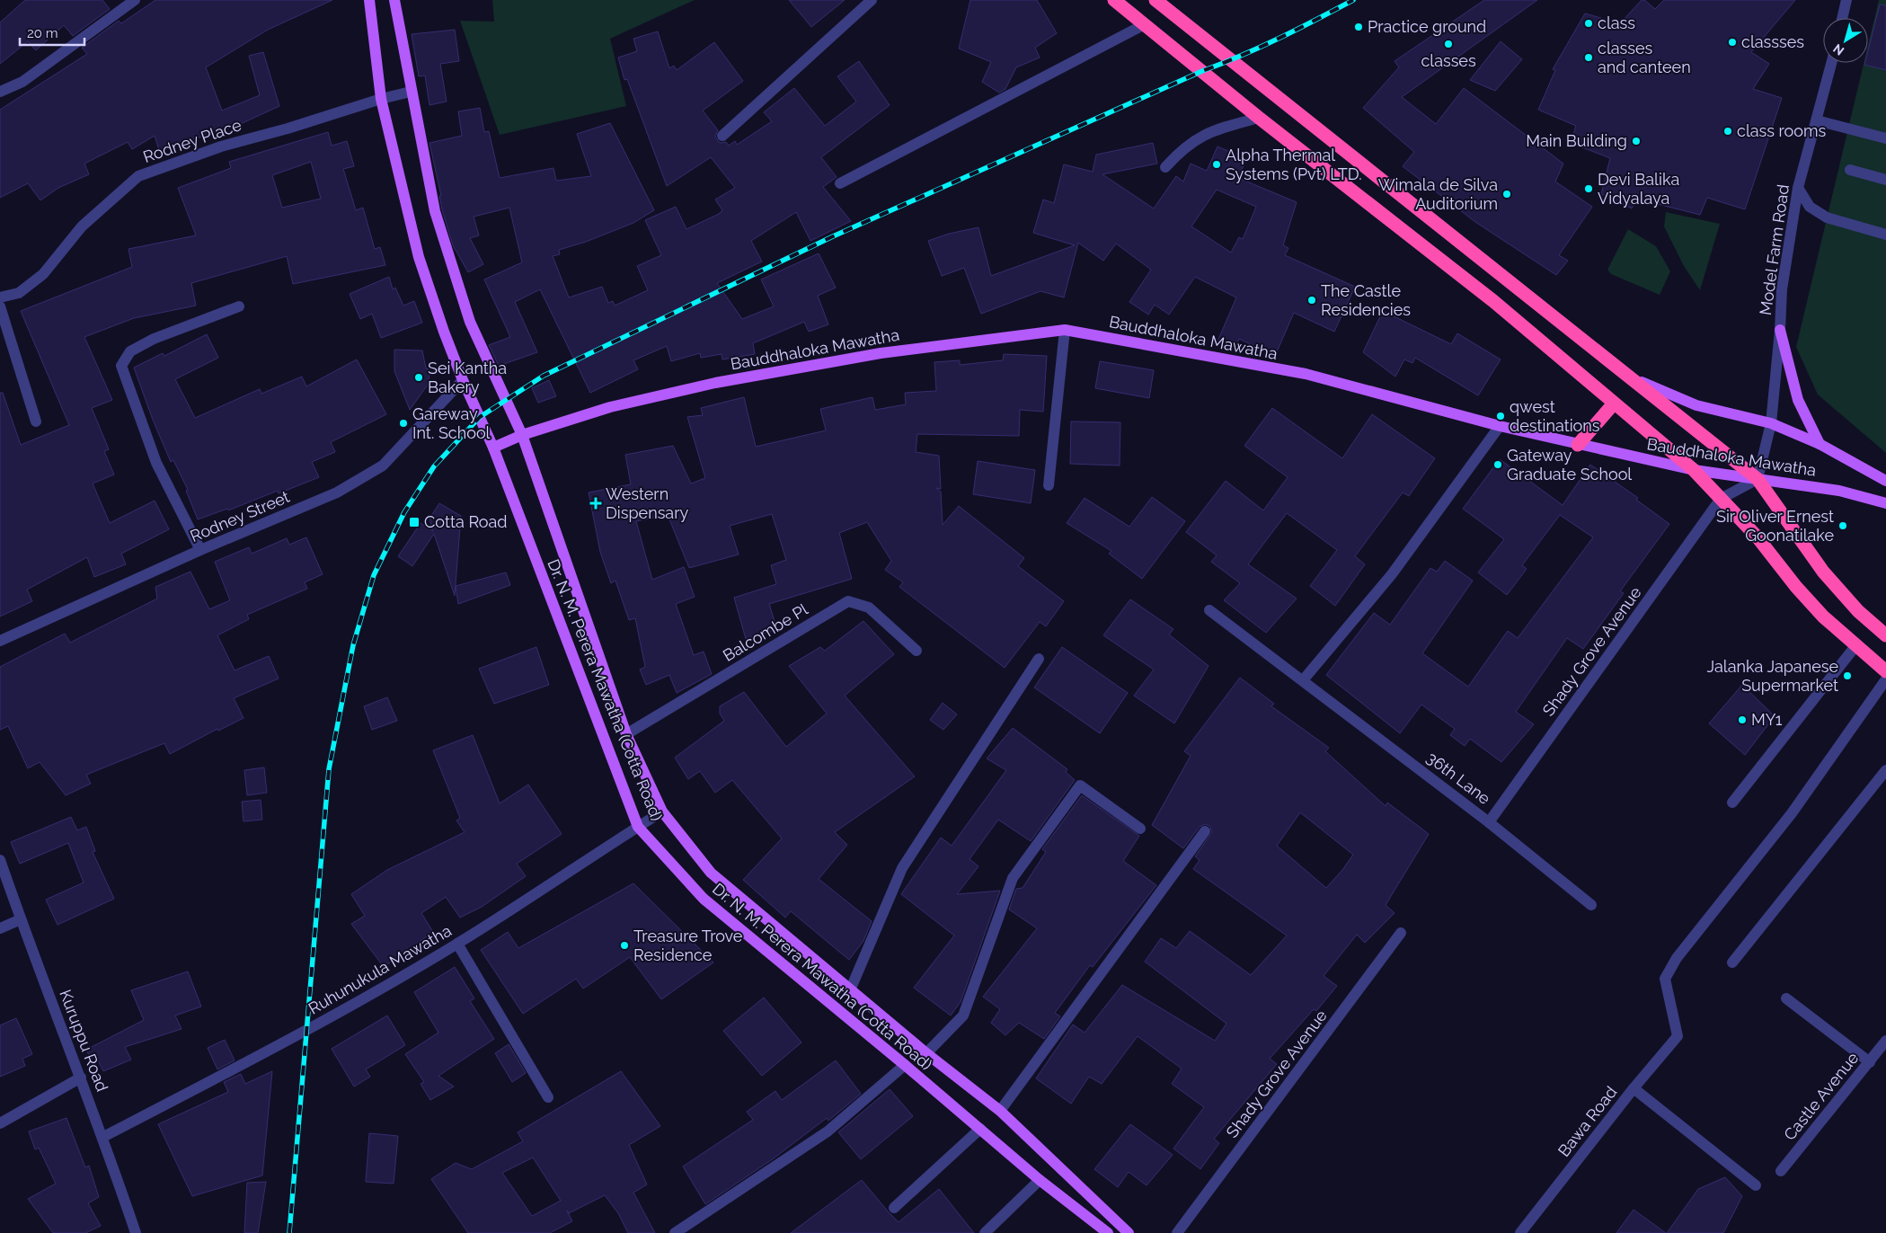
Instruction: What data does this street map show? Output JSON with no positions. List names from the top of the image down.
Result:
{
  "streets": {
    "main road": ["Bauddhaloka Mawatha", "Dr. N. M. Perera Mawatha (Cotta Road)"],
    "street": [
      "Rodney Place",
      "Model Farm Road",
      "Rodney Street",
      "Balcombe Pl",
      "Shady Grove Avenue",
      "36th Lane",
      "Ruhunukula Mawatha",
      "Kuruppu Road",
      "Castle Avenue",
      "Bawa Road"
    ]
  },
  "crossings": [
    ["Rodney Place", "Dr. N. M. Perera Mawatha (Cotta Road)"],
    ["Model Farm Road", "Bauddhaloka Mawatha"],
    ["Bauddhaloka Mawatha", "Dr. N. M. Perera Mawatha (Cotta Road)"],
    ["Rodney Street", "Dr. N. M. Perera Mawatha (Cotta Road)"],
    ["Balcombe Pl", "Dr. N. M. Perera Mawatha (Cotta Road)"],
    ["Shady Grove Avenue", "36th Lane"],
    ["Dr. N. M. Perera Mawatha (Cotta Road)", "Ruhunukula Mawatha"],
    ["Ruhunukula Mawatha", "Kuruppu Road"]
  ],
  "places": {
    "other": [
      "class",
      "Practice ground",
      "classses",
      "classes",
      "classes and canteen",
      "class rooms",
      "Main Building",
      "Alpha Thermal Systems (Pvt) LTD.",
      "Devi Balika Vidyalaya",
      "Wimala de Silva Auditorium",
      "The Castle Residencies",
      "Sei Kantha Bakery",
      "qwest destinations",
      "Gareway Int. School",
      "Gateway Graduate School",
      "Sir Oliver Ernest Goonatilake",
      "Jalanka Japanese Supermarket",
      "MY1",
      "Treasure Trove Residence"
    ],
    "health": ["Western Dispensary"],
    "transit": ["Cotta Road"]
  },
  "scale_bar": "20 m",
  "north": "bottom left"
}
